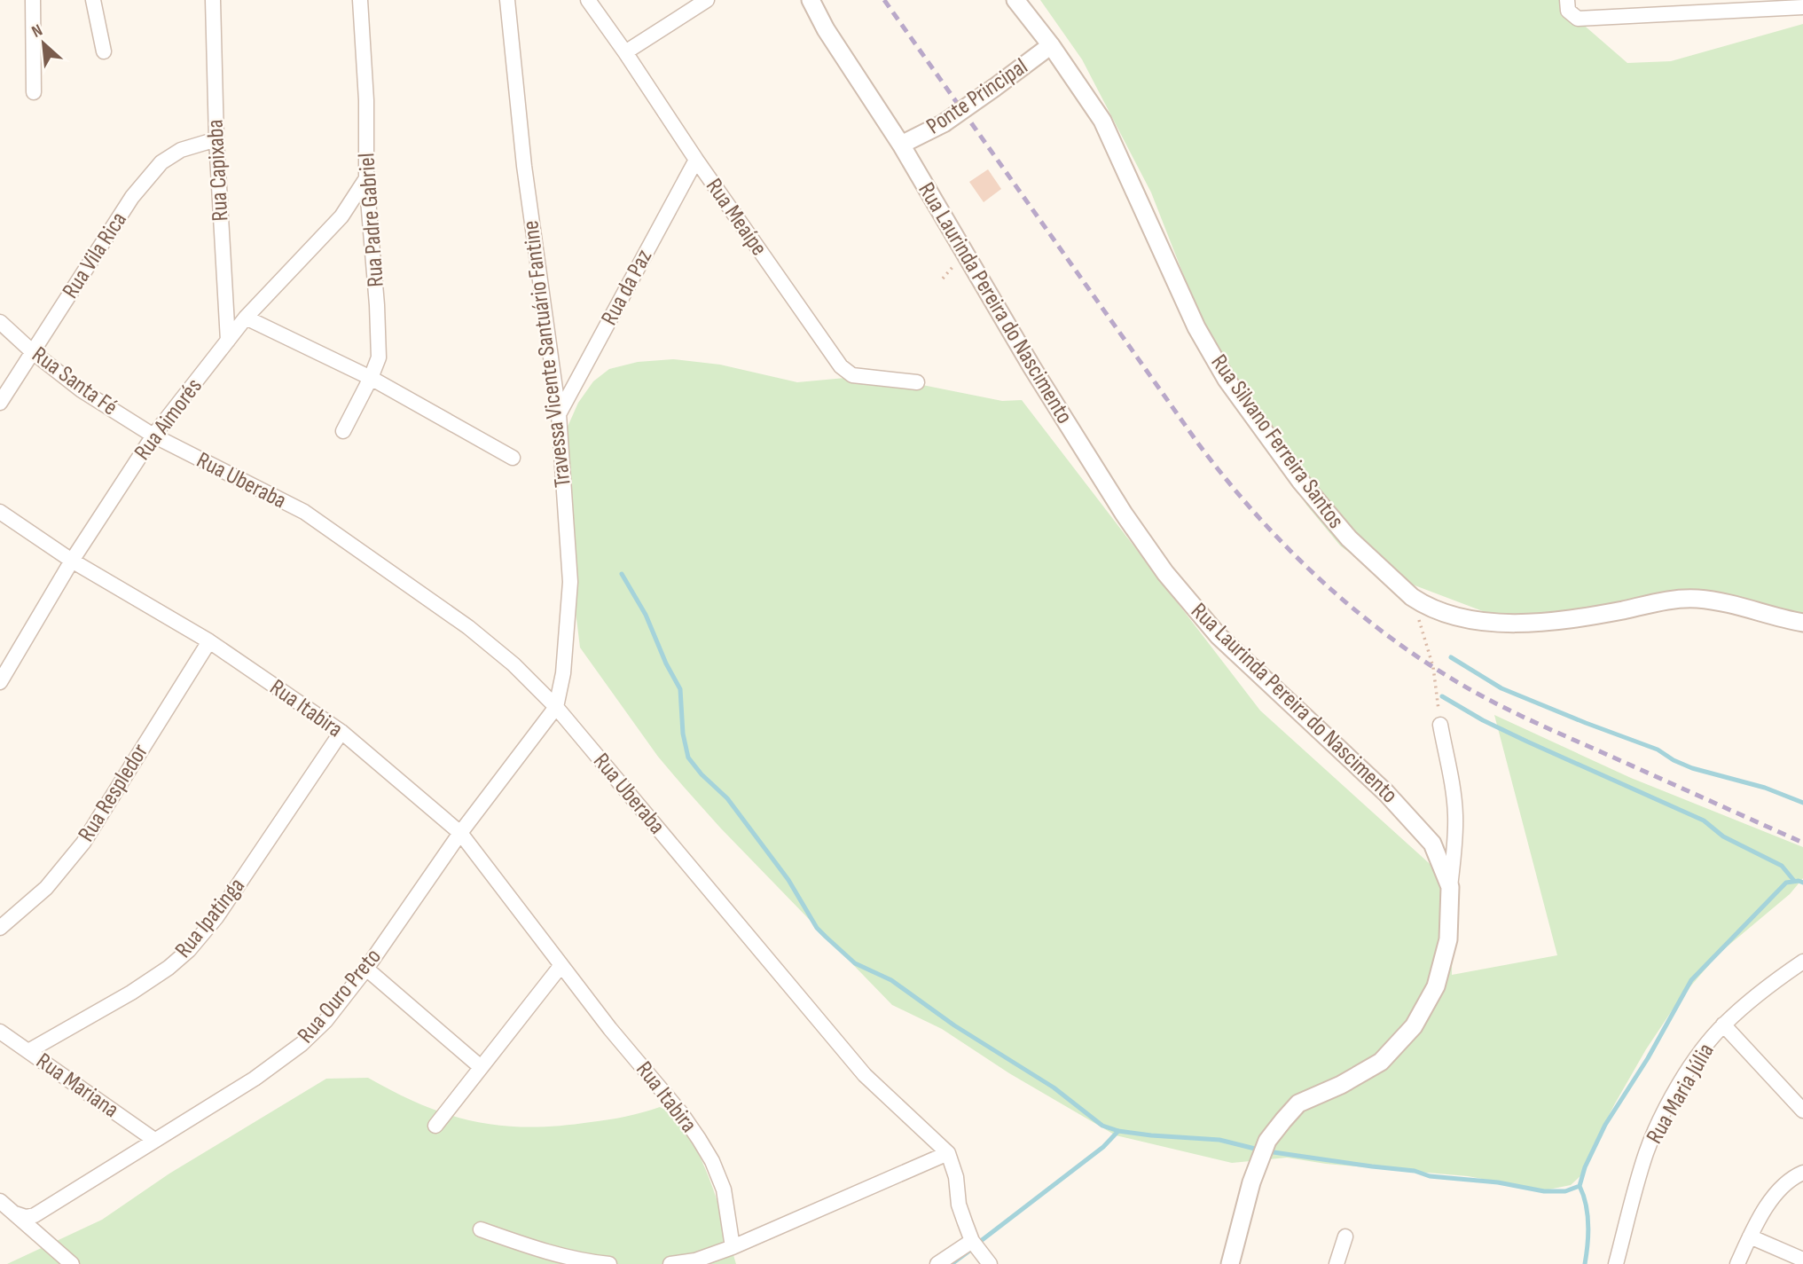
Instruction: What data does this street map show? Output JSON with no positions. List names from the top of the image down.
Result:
{
  "streets": {
    "street": [
      "Ponte Principal",
      "Rua Capixaba",
      "Rua Meaípe",
      "Rua Padre Gabriel",
      "Rua Vila Rica",
      "Rua da Paz",
      "Rua Laurinda Pereira do Nascimento",
      "Travessa Vicente Santuário Fantine",
      "Rua Santa Fé",
      "Rua Aimorés",
      "Rua Silvano Ferreira Santos",
      "Rua Uberaba",
      "Rua Itabira",
      "Rua Respledor",
      "Rua Ipatinga",
      "Rua Ouro Preto",
      "Rua Mariana",
      "Rua Maria Júlia"
    ]
  },
  "crossings": [
    ["Ponte Principal", "Rua Laurinda Pereira do Nascimento"],
    ["Ponte Principal", "Rua Silvano Ferreira Santos"],
    ["Rua Capixaba", "Rua Vila Rica"],
    ["Rua Capixaba", "Rua Aimorés"],
    ["Rua Meaípe", "Rua da Paz"],
    ["Rua Padre Gabriel", "Rua Aimorés"],
    ["Rua Vila Rica", "Rua Santa Fé"],
    ["Rua da Paz", "Travessa Vicente Santuário Fantine"],
    ["Travessa Vicente Santuário Fantine", "Rua Uberaba"],
    ["Travessa Vicente Santuário Fantine", "Rua Ouro Preto"],
    ["Rua Santa Fé", "Rua Aimorés"],
    ["Rua Santa Fé", "Rua Uberaba"],
    ["Rua Aimorés", "Rua Uberaba"],
    ["Rua Aimorés", "Rua Itabira"],
    ["Rua Uberaba", "Rua Ouro Preto"],
    ["Rua Itabira", "Rua Respledor"],
    ["Rua Itabira", "Rua Ipatinga"],
    ["Rua Itabira", "Rua Ouro Preto"],
    ["Rua Ipatinga", "Rua Mariana"],
    ["Rua Ouro Preto", "Rua Mariana"]
  ],
  "north": "top left"
}
